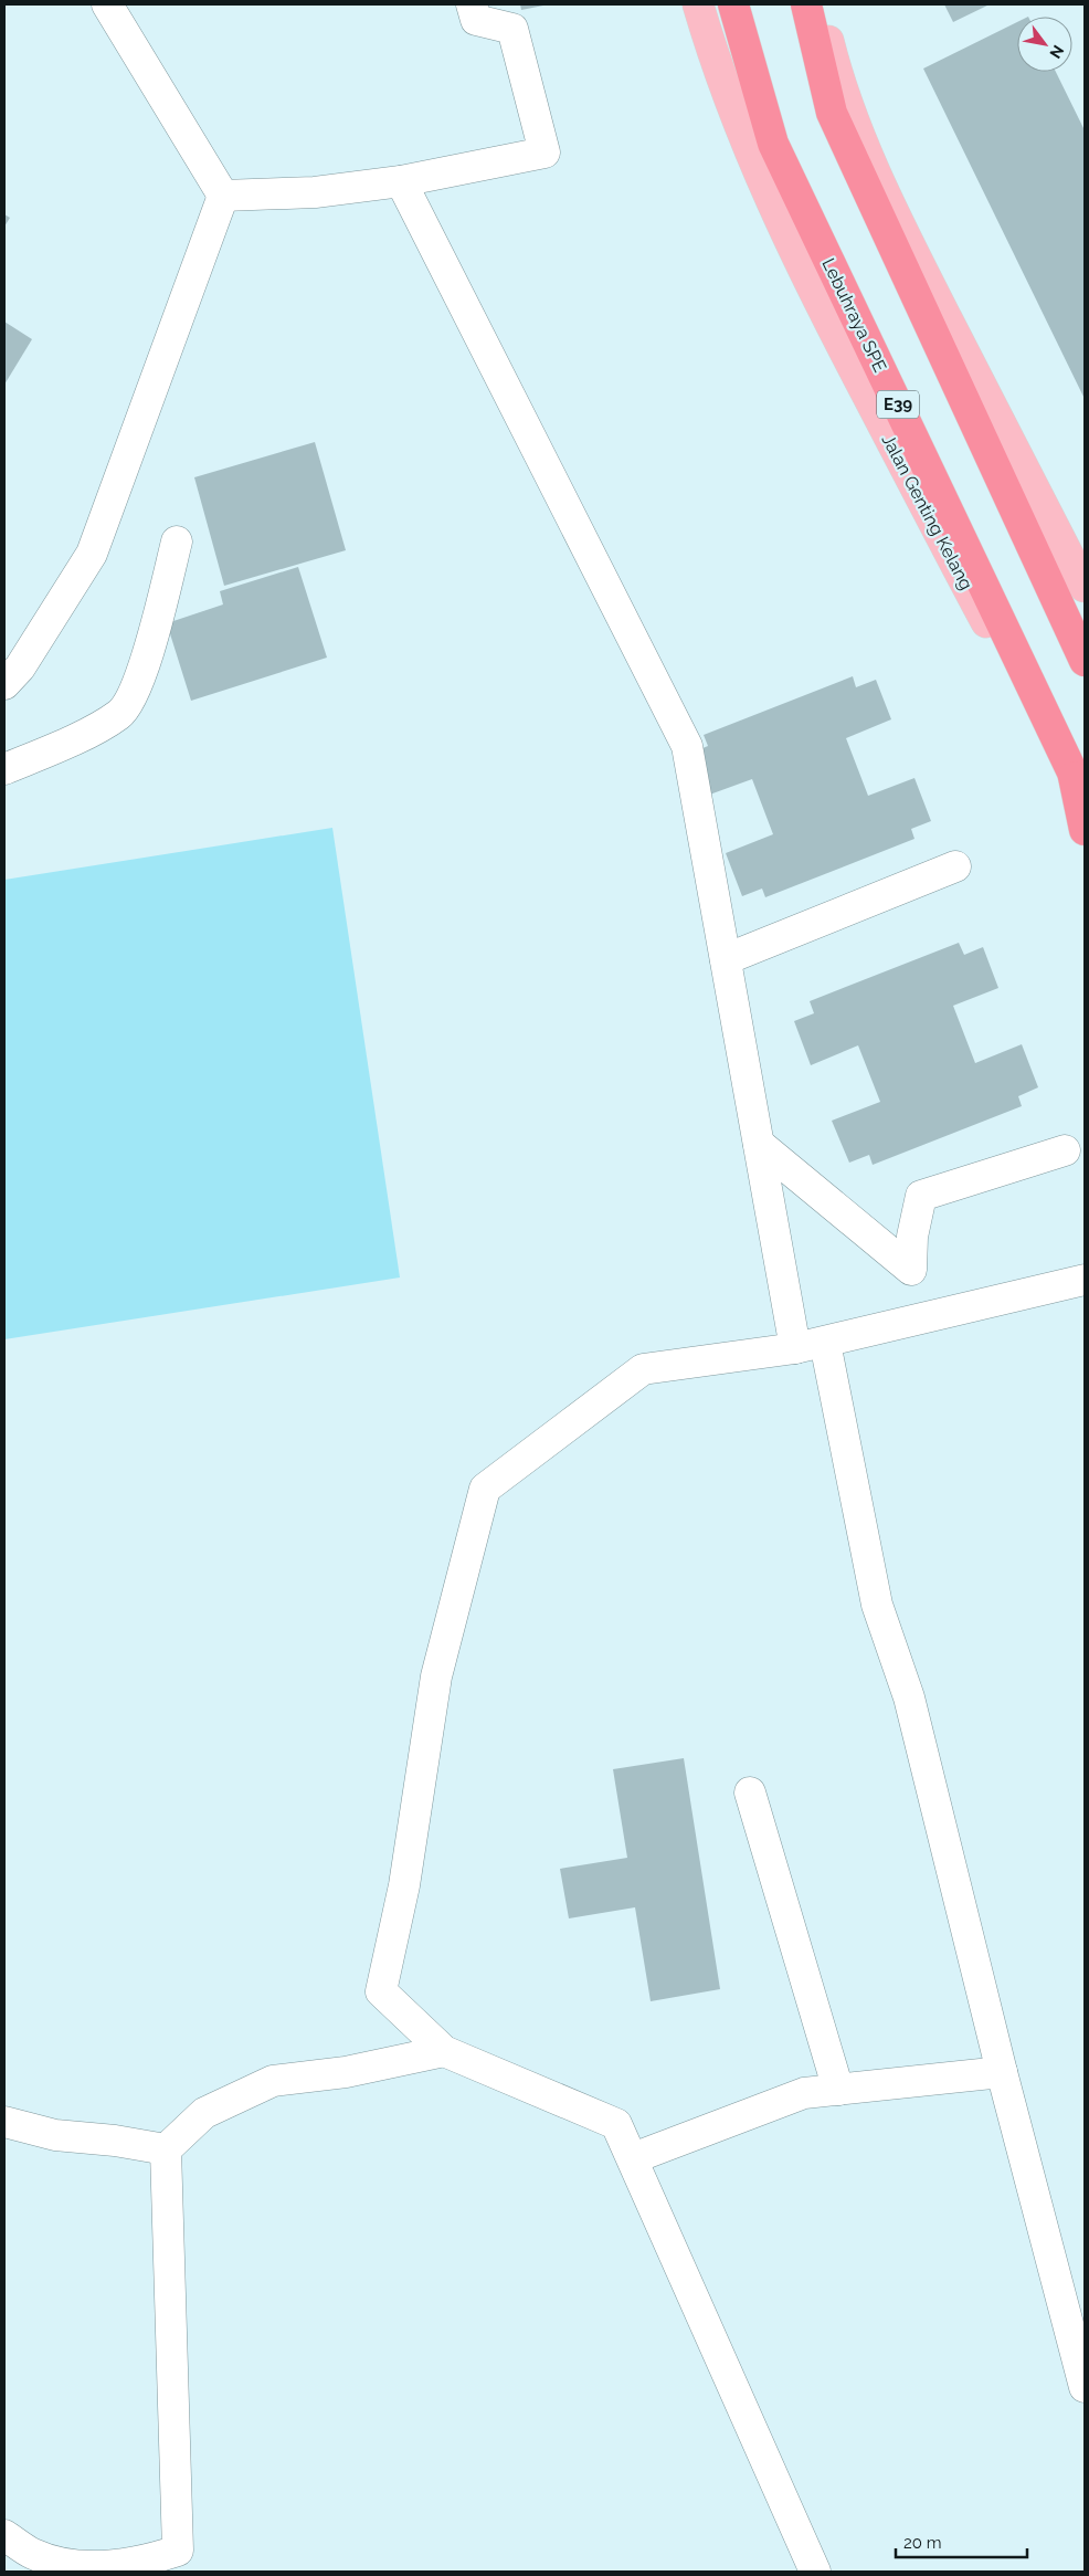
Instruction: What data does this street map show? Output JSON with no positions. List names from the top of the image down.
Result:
{
  "streets": {
    "highway": ["Lebuhraya SPE", "E39"],
    "main road": ["Jalan Genting Kelang"]
  },
  "scale_bar": "20 m",
  "north": "bottom right"
}
